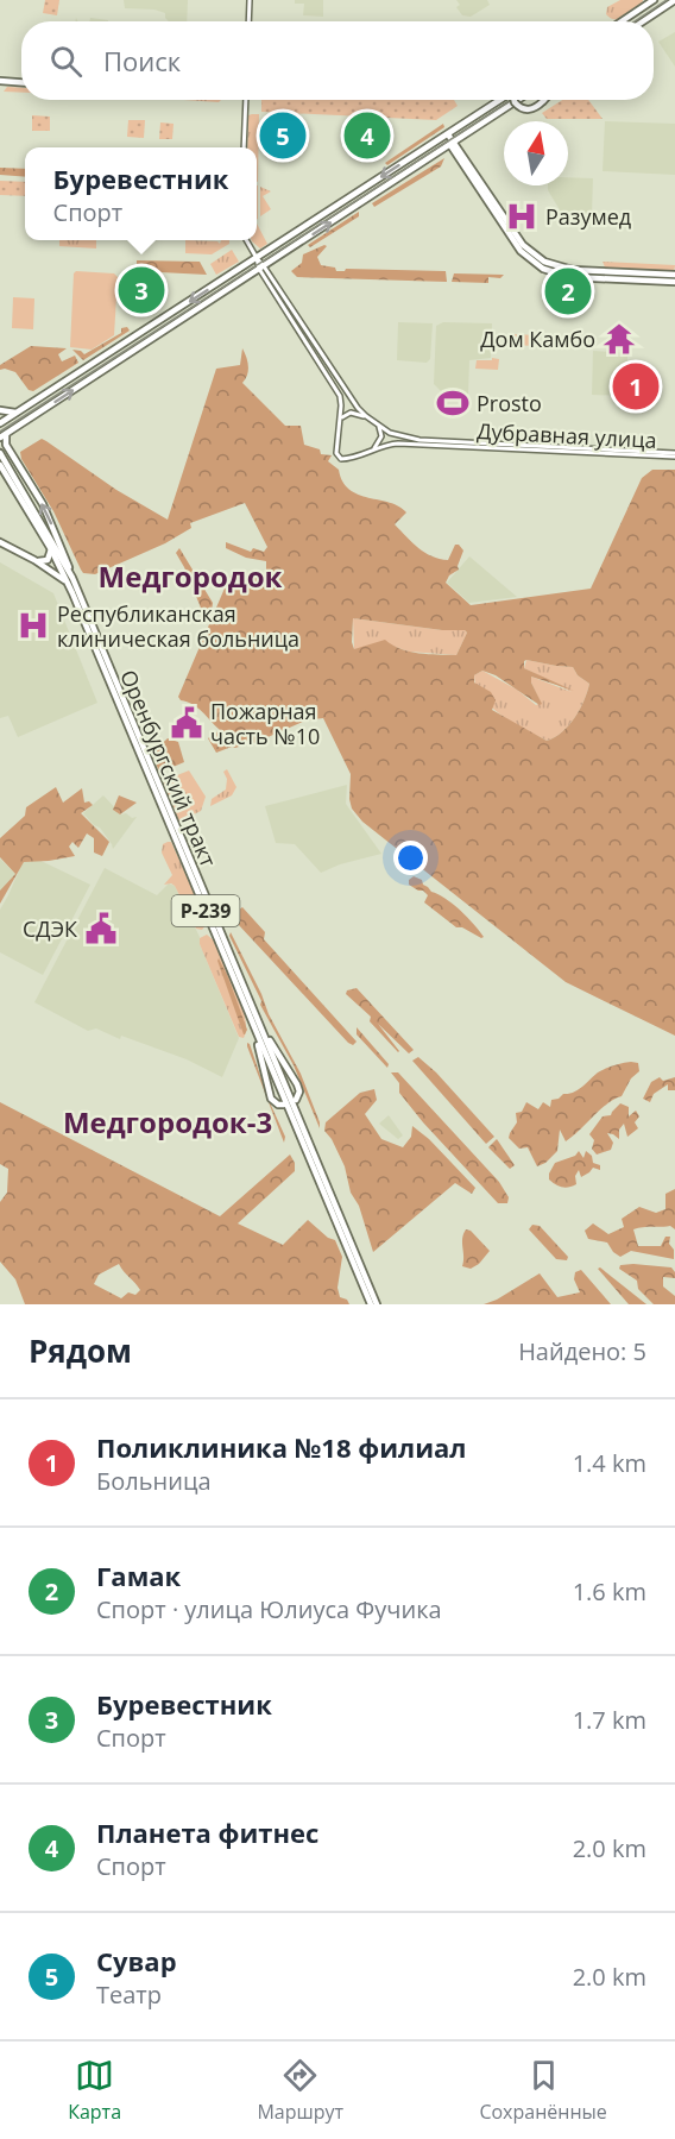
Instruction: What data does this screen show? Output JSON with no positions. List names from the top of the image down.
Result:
{
  "streets": {
    "main road": ["Оренбургский тракт", "Р-239"],
    "street": ["Дубравная улица"]
  },
  "crossings": [
    ["Оренбургский тракт", "Р-239"]
  ],
  "districts": ["Медгородок", "Медгородок-3"],
  "places": {
    "hospital": ["Разумед", "Республиканская клиническая больница"],
    "temple": ["Дом Камбо"],
    "sports": ["Prosto"],
    "public building": ["Пожарная часть №10", "СДЭК"]
  },
  "north": "top",
  "page": {
    "search": "Поиск",
    "pins": [
      "4",
      "5",
      "3",
      "2",
      "1"
    ],
    "popup": ["Буревестник", "Спорт"],
    "heading": ["Рядом", "Найдено: 5"],
    "list": [
      {
        "mark": "1",
        "name": "Поликлиника №18 филиал",
        "note": "Больница",
        "value": "1.4 km"
      },
      {
        "mark": "2",
        "name": "Гамак",
        "note": "Спорт · улица Юлиуса Фучика",
        "value": "1.6 km"
      },
      {
        "mark": "3",
        "name": "Буревестник",
        "note": "Спорт",
        "value": "1.7 km"
      },
      {
        "mark": "4",
        "name": "Планета фитнес",
        "note": "Спорт",
        "value": "2.0 km"
      },
      {
        "mark": "5",
        "name": "Сувар",
        "note": "Театр",
        "value": "2.0 km"
      }
    ],
    "nav": ["Карта", "Маршрут", "Сохранённые"]
  }
}
